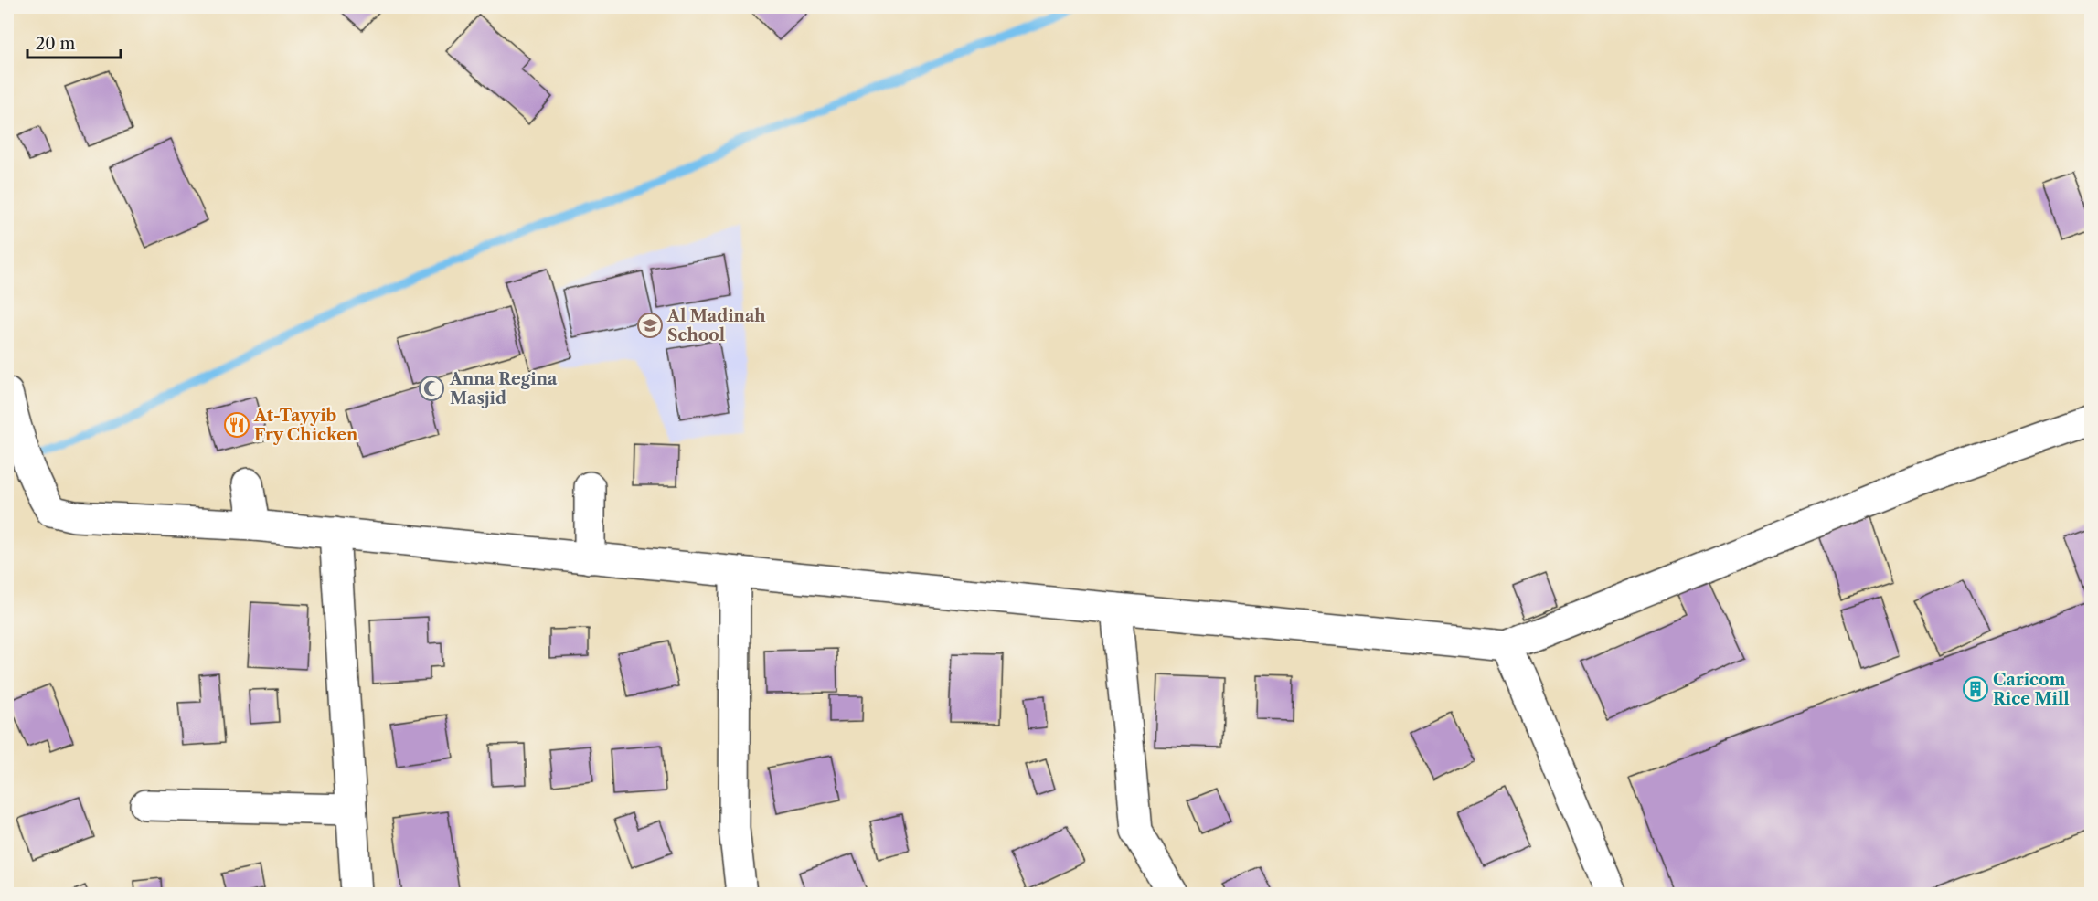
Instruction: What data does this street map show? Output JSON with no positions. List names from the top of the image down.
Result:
{
  "places": {
    "school or university": ["Al Madinah School"],
    "mosque": ["Anna Regina Masjid"],
    "restaurant": ["At-Tayyib Fry Chicken"],
    "building": ["Caricom Rice Mill"]
  },
  "scale_bar": "20 m"
}
